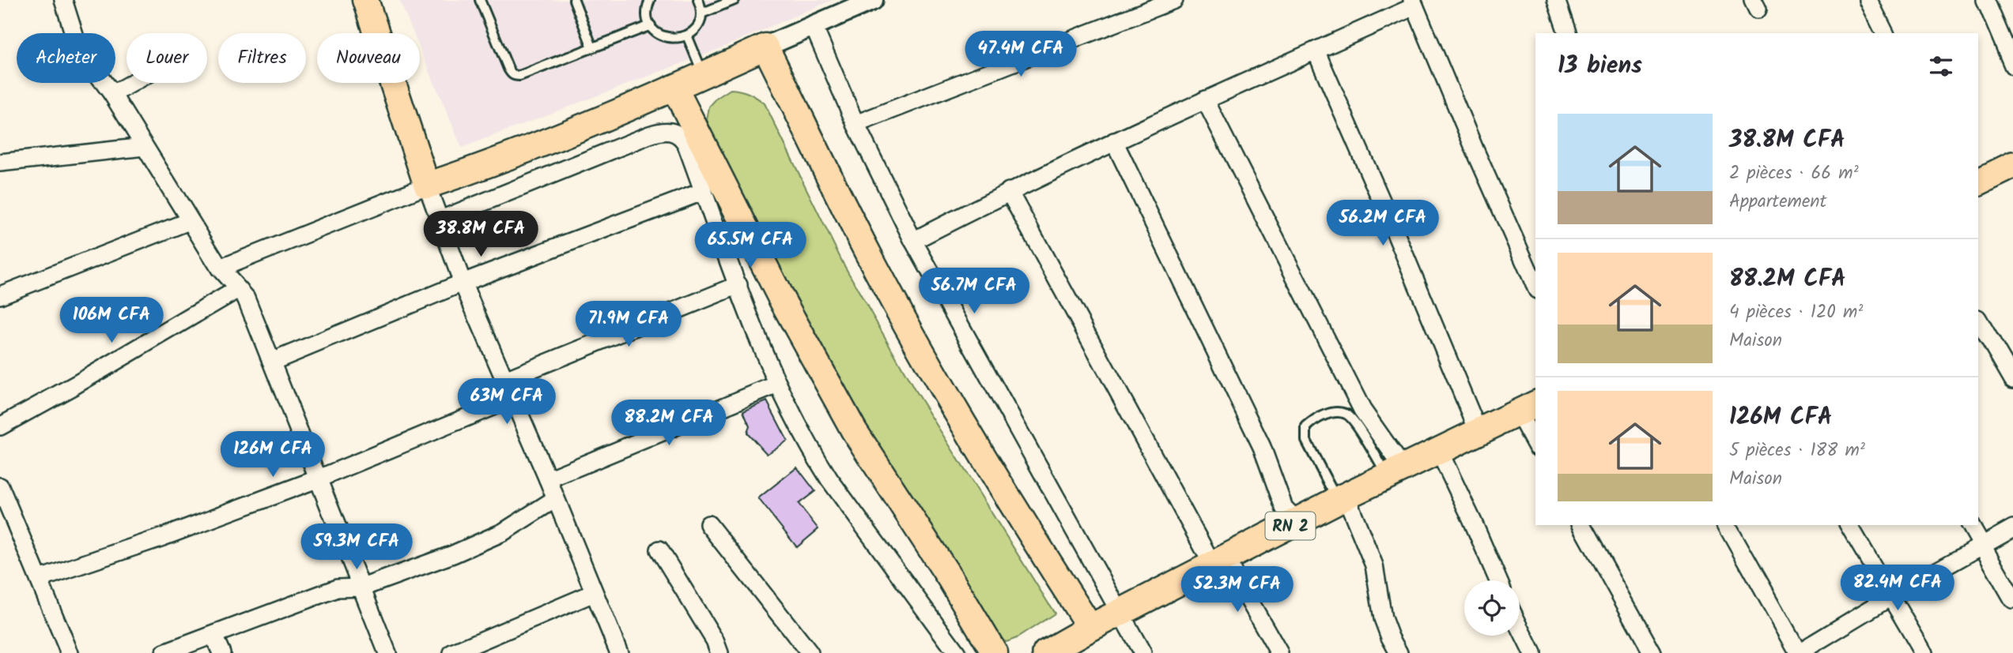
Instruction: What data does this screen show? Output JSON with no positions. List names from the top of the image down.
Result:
{
  "streets": {
    "highway": ["RN 2"]
  },
  "page": {
    "price": [
      "47.4M CFA",
      "56.2M CFA",
      "38.8M CFA",
      "65.5M CFA",
      "56.7M CFA",
      "106M CFA",
      "71.9M CFA",
      "63M CFA",
      "88.2M CFA",
      "126M CFA",
      "59.3M CFA",
      "82.4M CFA",
      "52.3M CFA"
    ],
    "chip": [
      "Acheter",
      "Louer",
      "Filtres",
      "Nouveau"
    ],
    "heading": "13 biens",
    "list": [
      {
        "name": "38.8M CFA",
        "note": "2 pièces · 66 m² · Appartement"
      },
      {
        "name": "88.2M CFA",
        "note": "4 pièces · 120 m² · Maison"
      },
      {
        "name": "126M CFA",
        "note": "5 pièces · 188 m² · Maison"
      }
    ]
  }
}
